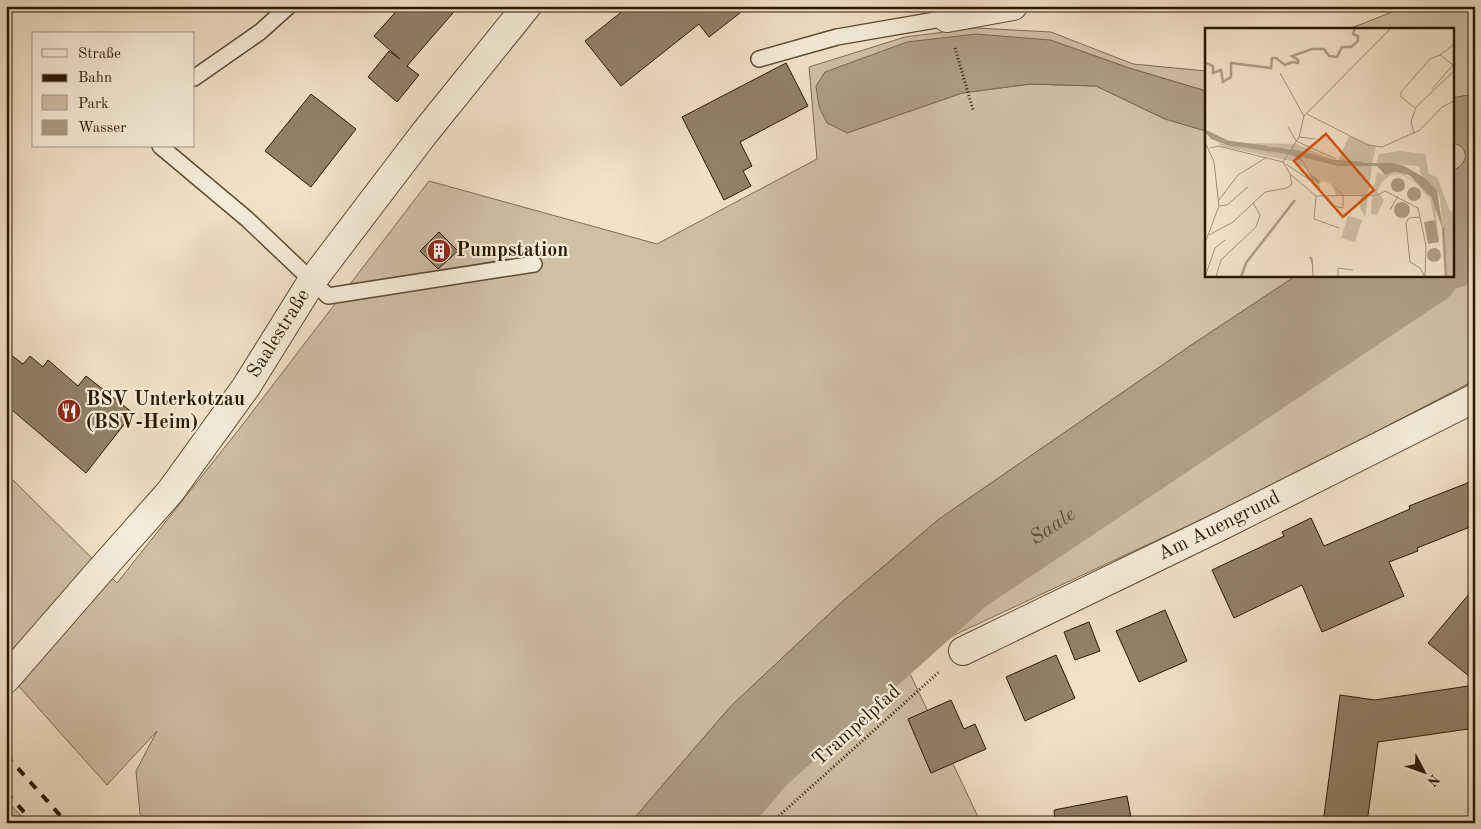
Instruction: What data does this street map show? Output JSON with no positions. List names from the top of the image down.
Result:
{
  "streets": {
    "street": ["Saalestraße", "Am Auengrund"],
    "path": ["Trampelpfad"]
  },
  "crossings": [
    ["Am Auengrund", "Trampelpfad"]
  ],
  "water": ["Saale"],
  "places": {
    "building": ["Pumpstation"],
    "restaurant": ["BSV Unterkotzau (BSV-Heim)"]
  },
  "legend": [
    "Straße",
    "Bahn",
    "Park",
    "Wasser"
  ],
  "north": "bottom right"
}
